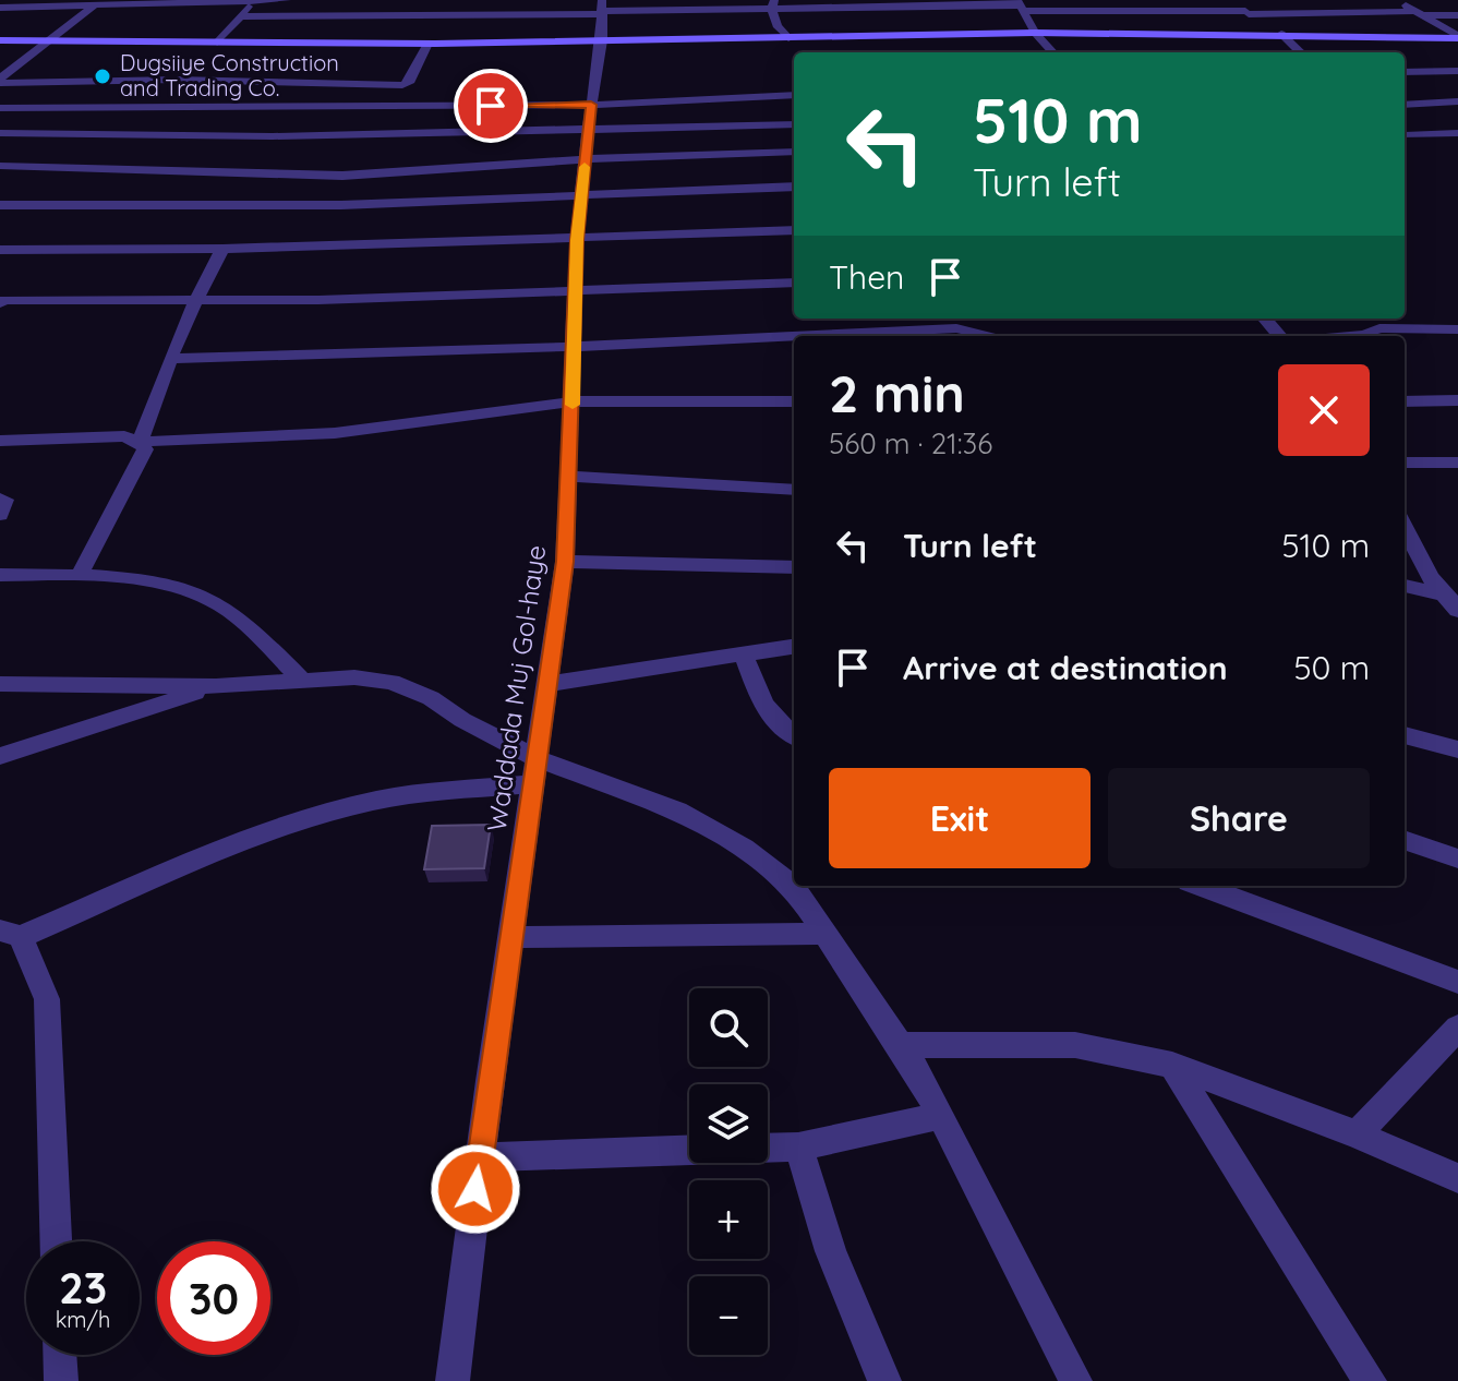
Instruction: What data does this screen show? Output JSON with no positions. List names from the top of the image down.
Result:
{
  "streets": {
    "street": ["Waddada Muj Gol-haye"]
  },
  "places": ["Dugsiiye Construction and Trading Co."],
  "page": {
    "turn": ["510 m", "Turn left"],
    "then": "Then",
    "heading": ["2 min", "560 m · 21:36"],
    "list": [
      {
        "name": "Turn left",
        "value": "510 m"
      },
      {
        "name": "Arrive at destination",
        "value": "50 m"
      }
    ],
    "buttons": ["Exit", "Share"],
    "map_buttons": ["+", "−"],
    "speed": "23 km/h",
    "limit": "30"
  }
}
